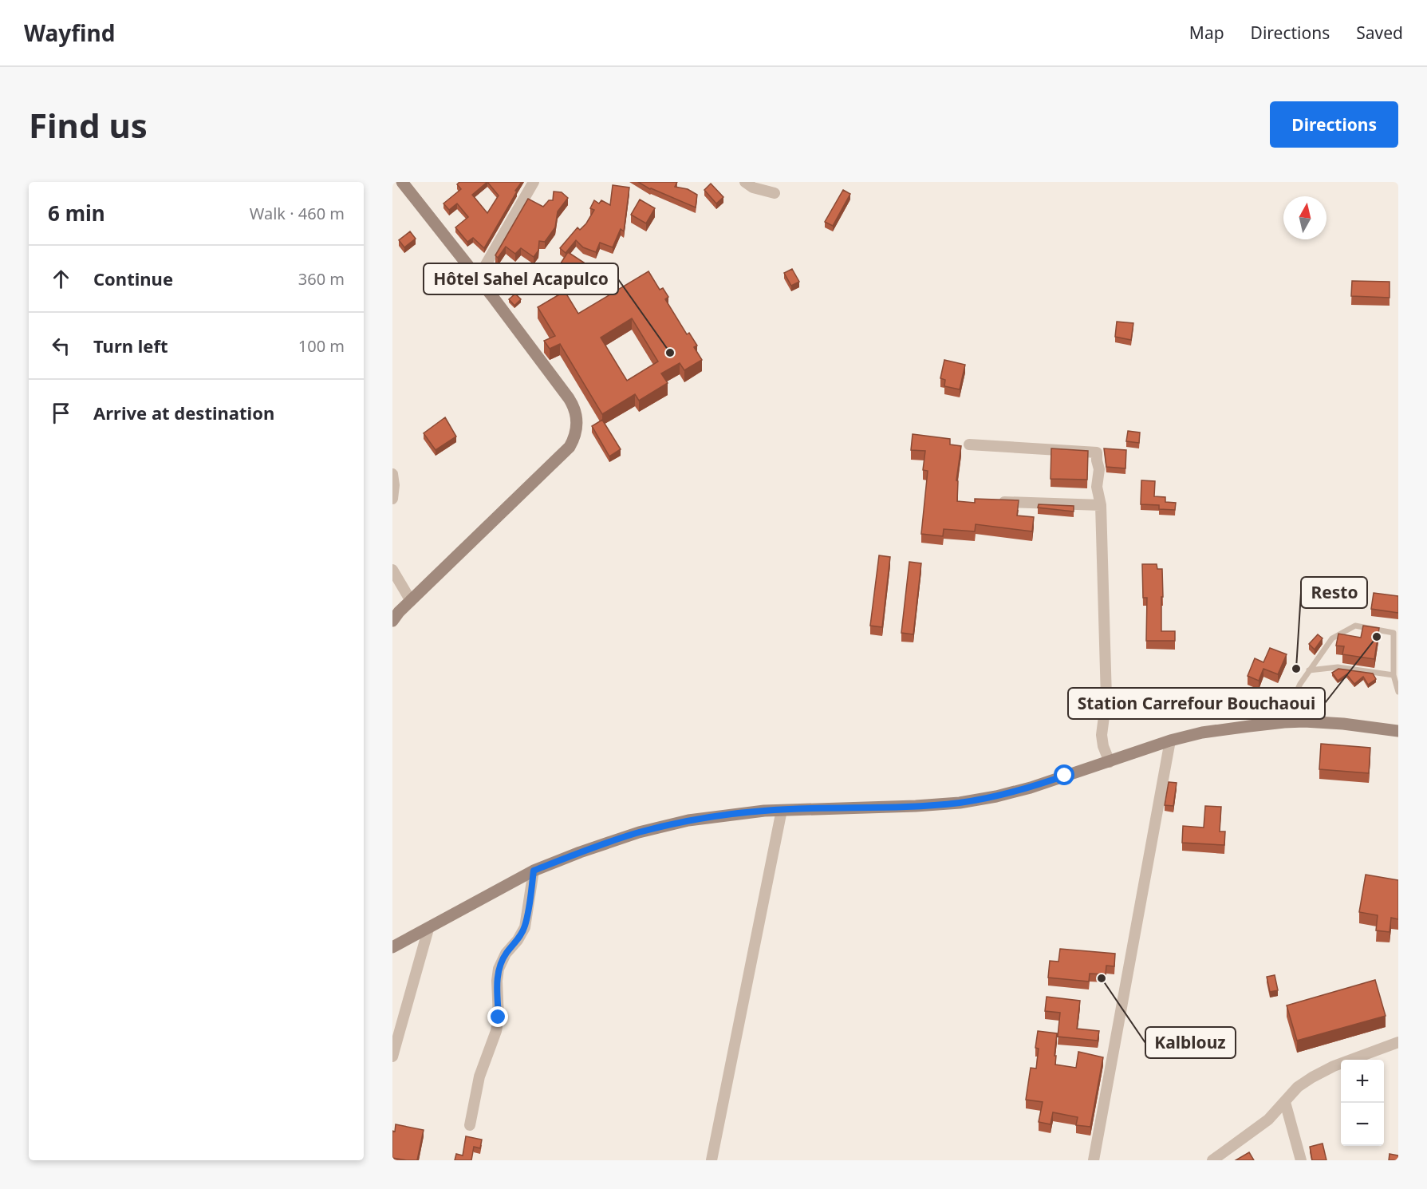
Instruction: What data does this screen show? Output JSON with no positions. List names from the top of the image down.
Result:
{
  "places": [
    "Hôtel Sahel Acapulco",
    "Station Carrefour Bouchaoui",
    "Resto",
    "Kalblouz"
  ],
  "north": "top",
  "page": {
    "header": "Wayfind",
    "nav": ["Map", "Directions", "Saved"],
    "buttons": "Directions",
    "title": "Find us",
    "heading": ["6 min", "Walk · 460 m"],
    "list": [
      ["Continue", "360 m"],
      ["Turn left", "100 m"],
      "Arrive at destination"
    ],
    "map_buttons": ["+", "−"]
  }
}
